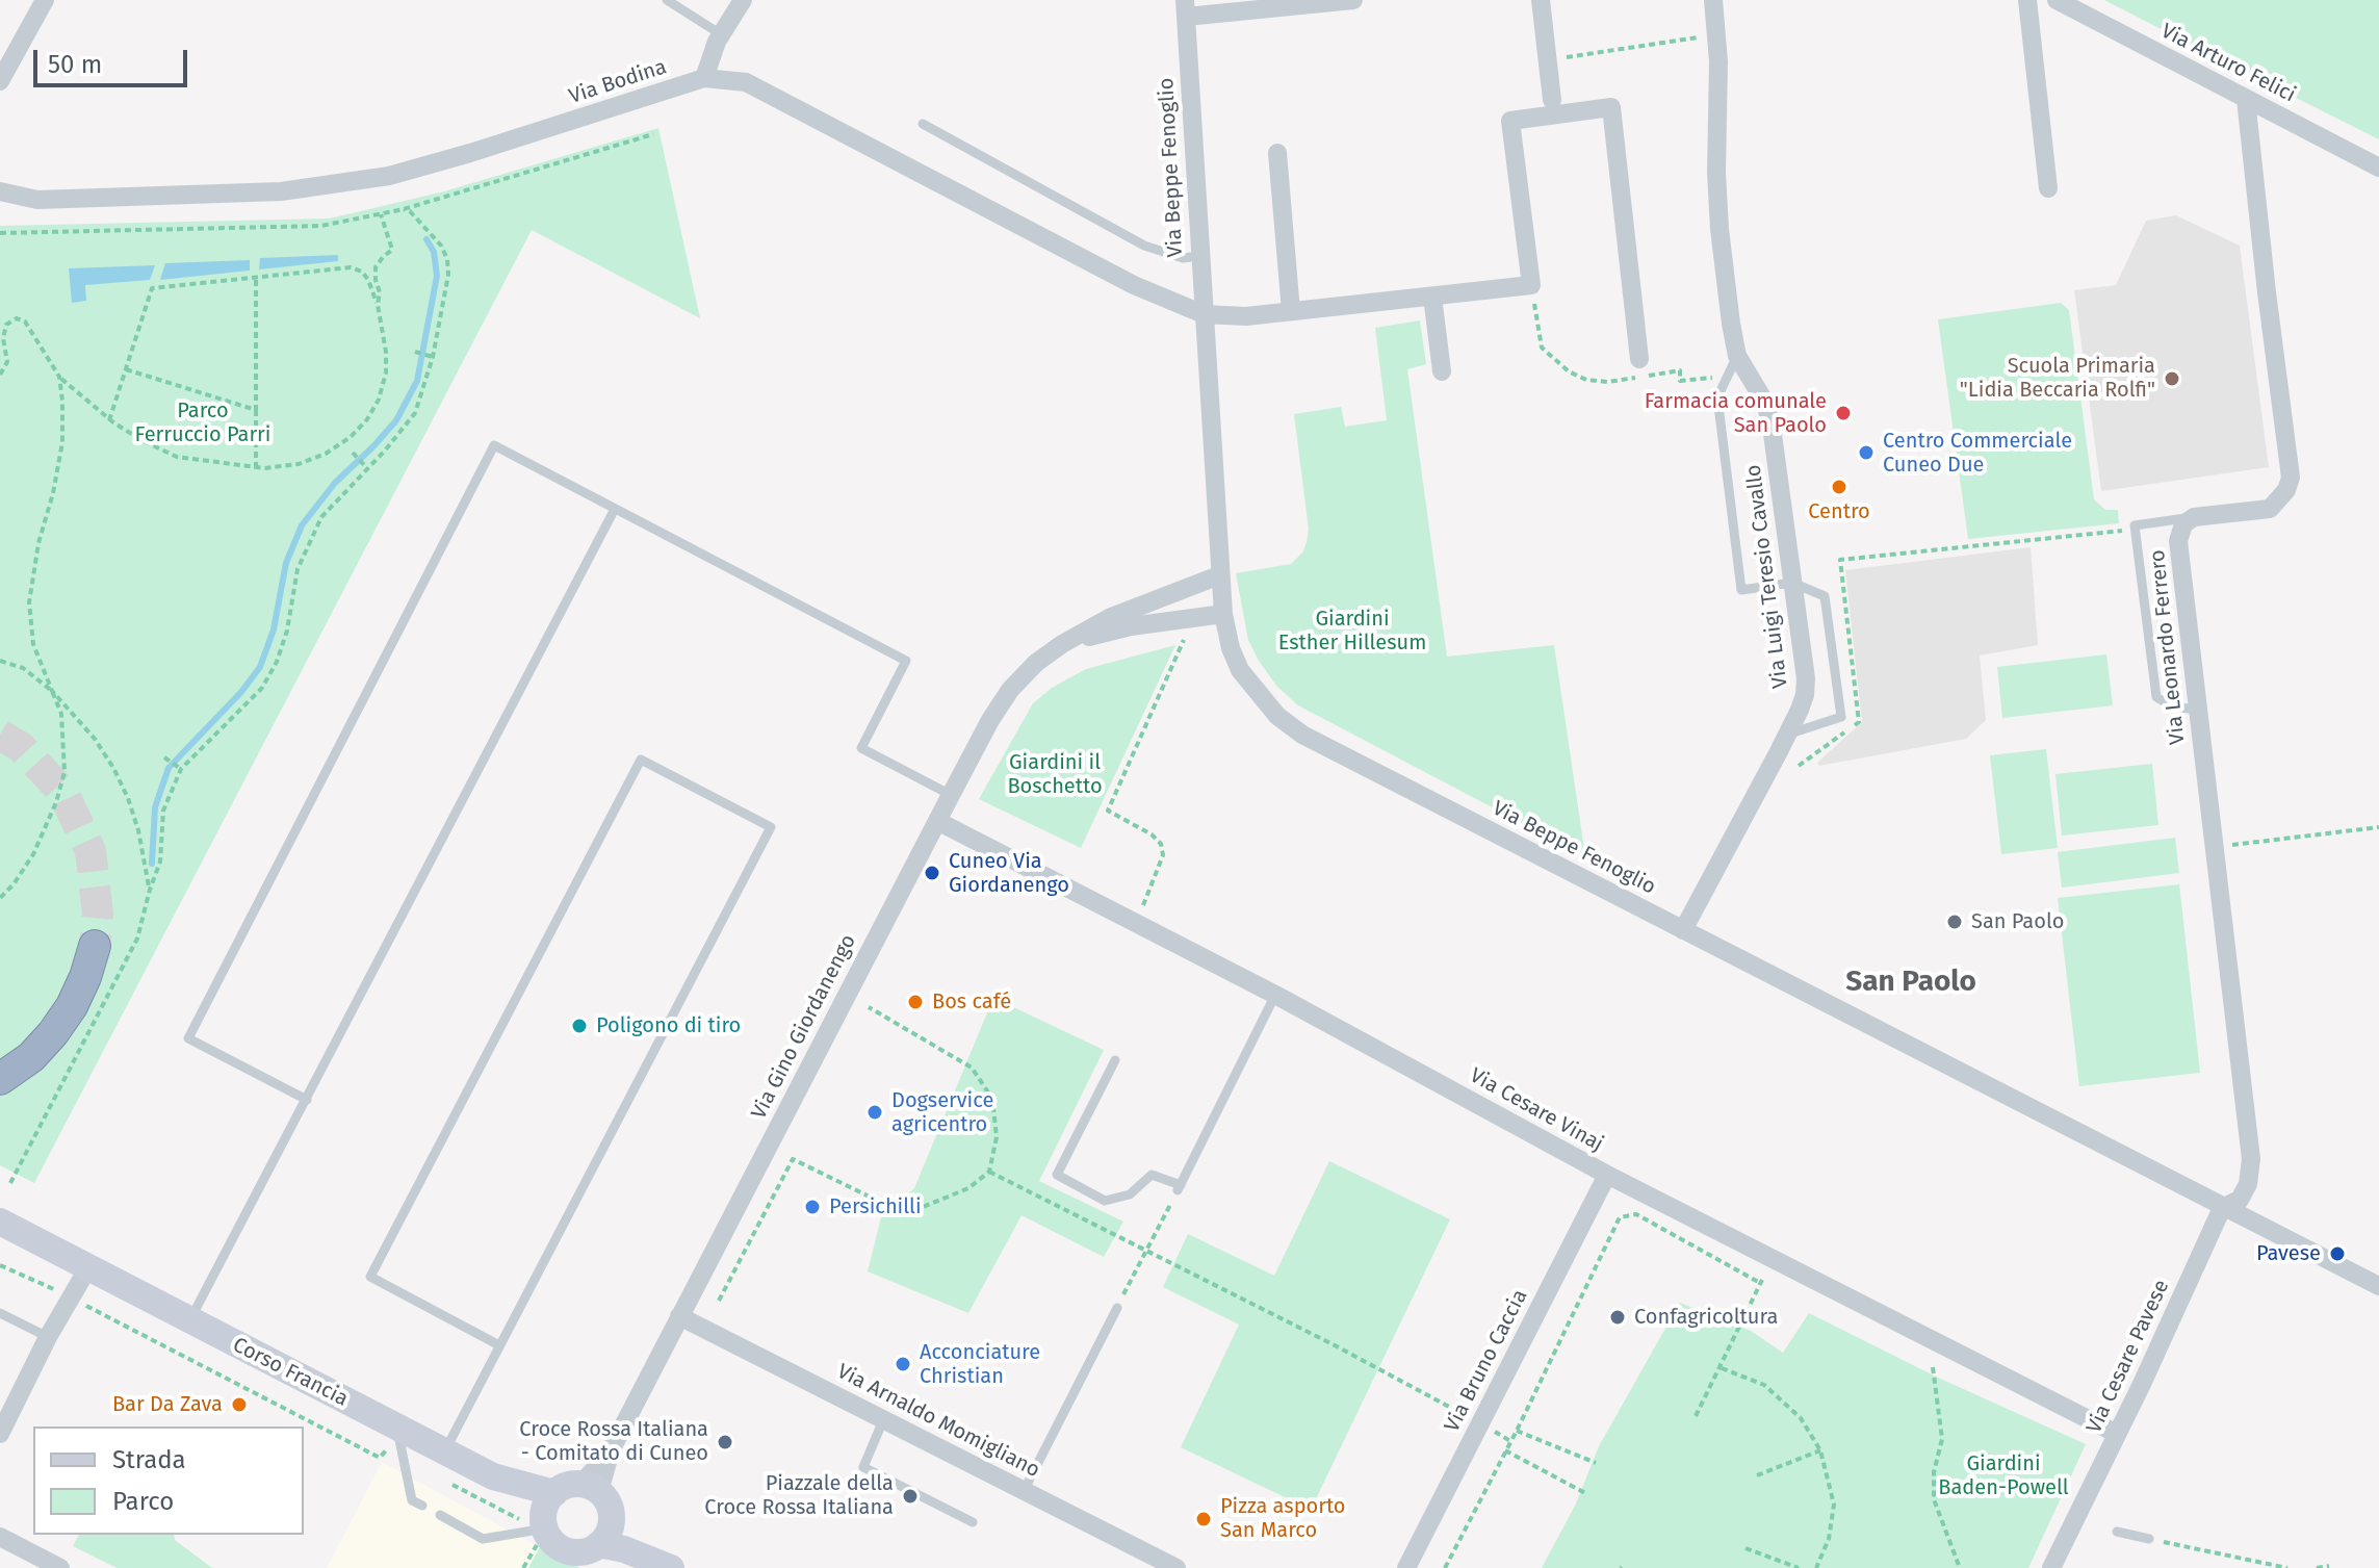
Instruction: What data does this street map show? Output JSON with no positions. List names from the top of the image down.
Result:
{
  "streets": {
    "main road": ["Corso Francia"],
    "street": [
      "Via Arturo Felici",
      "Via Bodina",
      "Via Beppe Fenoglio",
      "Via Luigi Teresio Cavallo",
      "Via Leonardo Ferrero",
      "Via Gino Giordanengo",
      "Via Cesare Vinaj",
      "Via Cesare Pavese",
      "Via Bruno Caccia",
      "Via Arnaldo Momigliano"
    ]
  },
  "crossings": [
    ["Via Bodina", "Via Beppe Fenoglio"],
    ["Via Beppe Fenoglio", "Via Luigi Teresio Cavallo"],
    ["Via Beppe Fenoglio", "Via Leonardo Ferrero"],
    ["Via Beppe Fenoglio", "Via Gino Giordanengo"],
    ["Via Beppe Fenoglio", "Via Cesare Pavese"],
    ["Via Leonardo Ferrero", "Via Cesare Pavese"],
    ["Via Gino Giordanengo", "Via Cesare Vinaj"],
    ["Via Gino Giordanengo", "Via Arnaldo Momigliano"],
    ["Via Cesare Vinaj", "Via Cesare Pavese"],
    ["Via Cesare Vinaj", "Via Bruno Caccia"]
  ],
  "districts": ["San Paolo"],
  "parks": [
    "Parco Ferruccio Parri",
    "Giardini Esther Hillesum",
    "Giardini il Boschetto",
    "Giardini Baden-Powell"
  ],
  "places": [
    "Scuola Primaria \"Lidia Beccaria Rolfi\"",
    "Farmacia comunale San Paolo",
    "Centro Commerciale Cuneo Due",
    "Centro",
    "Cuneo Via Giordanengo",
    "San Paolo",
    "Bos café",
    "Poligono di tiro",
    "Dogservice agricentro",
    "Persichilli",
    "Pavese",
    "Confagricoltura",
    "Acconciature Christian",
    "Bar Da Zava",
    "Croce Rossa Italiana - Comitato di Cuneo",
    "Piazzale della Croce Rossa Italiana",
    "Pizza asporto San Marco"
  ],
  "legend": ["Strada", "Parco"],
  "scale_bar": "50 m"
}
